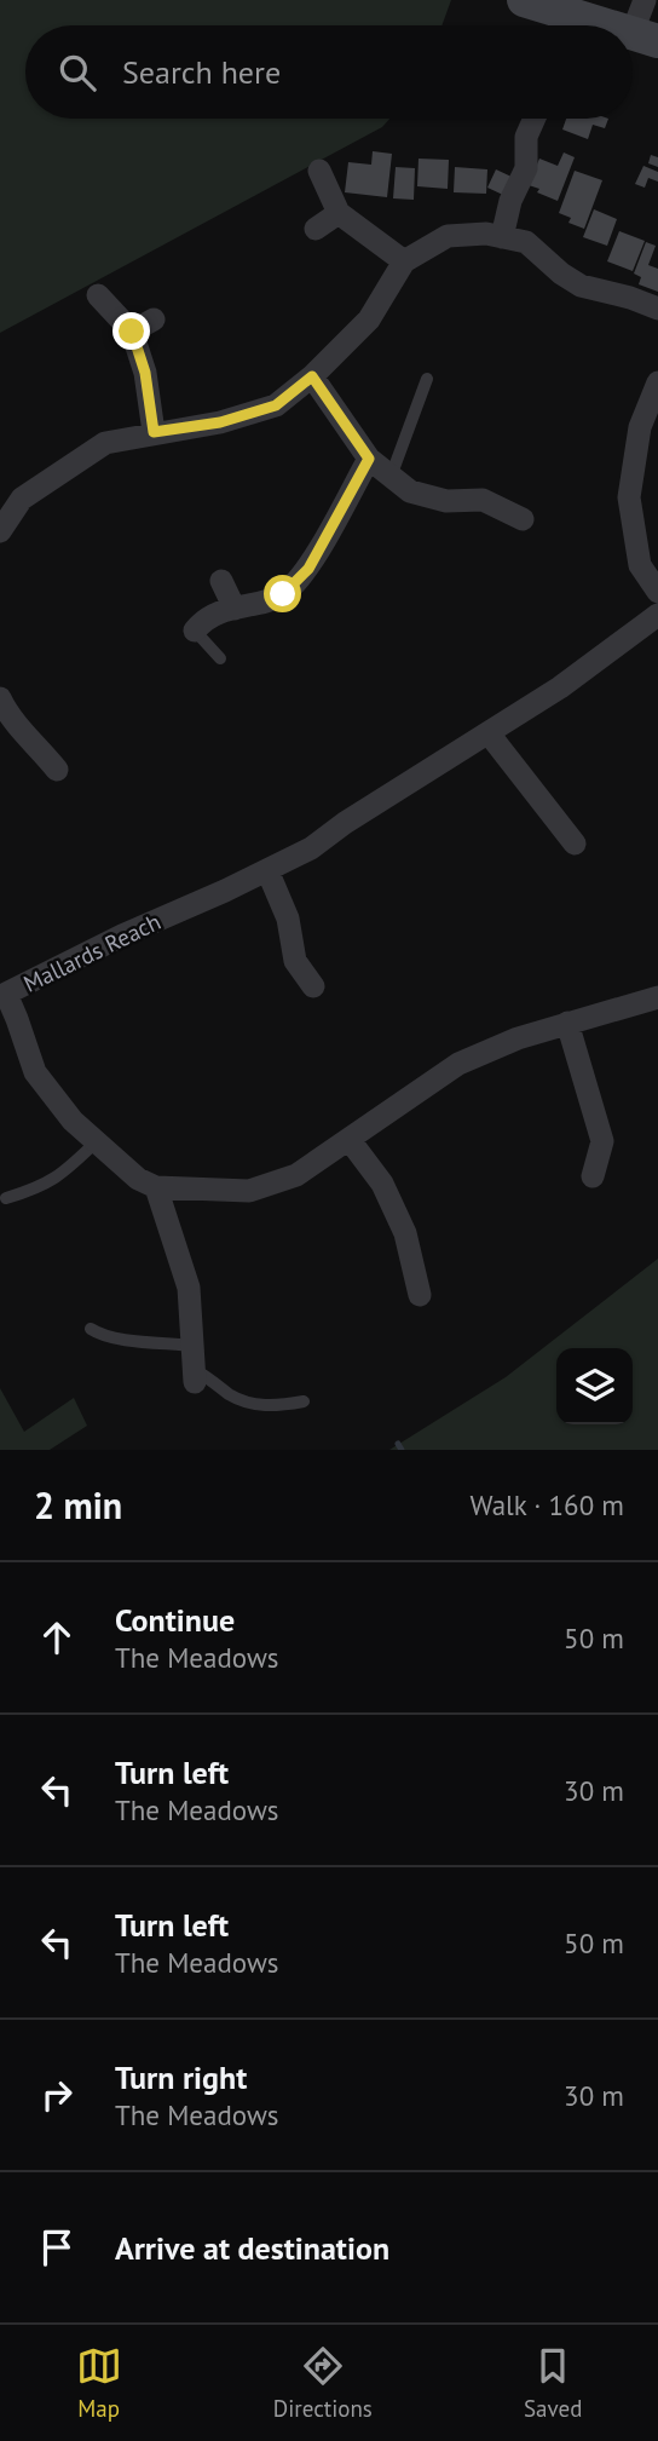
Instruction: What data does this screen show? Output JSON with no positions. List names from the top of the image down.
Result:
{
  "streets": {
    "street": ["Mallards Reach"]
  },
  "page": {
    "search": "Search here",
    "heading": ["2 min", "Walk · 160 m"],
    "list": [
      ["Continue", "The Meadows", "50 m"],
      ["Turn left", "The Meadows", "30 m"],
      ["Turn left", "The Meadows", "50 m"],
      ["Turn right", "The Meadows", "30 m"],
      "Arrive at destination"
    ],
    "nav": ["Map", "Directions", "Saved"]
  }
}
